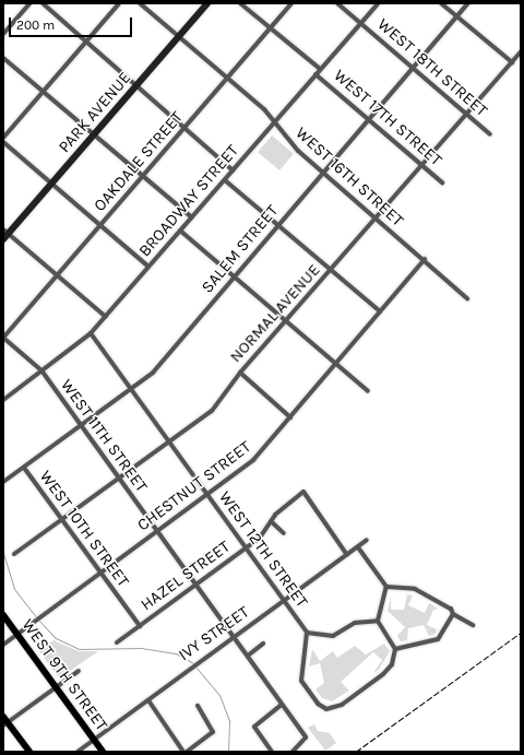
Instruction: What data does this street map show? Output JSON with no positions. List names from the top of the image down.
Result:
{
  "streets": {
    "main road": ["PARK AVENUE", "WEST 9TH STREET"],
    "street": [
      "WEST 18TH STREET",
      "WEST 17TH STREET",
      "OAKDALE STREET",
      "WEST 16TH STREET",
      "BROADWAY STREET",
      "SALEM STREET",
      "NORMAL AVENUE",
      "WEST 11TH STREET",
      "CHESTNUT STREET",
      "WEST 10TH STREET",
      "WEST 12TH STREET",
      "HAZEL STREET",
      "IVY STREET"
    ]
  },
  "crossings": [
    ["WEST 18TH STREET", "BROADWAY STREET"],
    ["WEST 18TH STREET", "SALEM STREET"],
    ["WEST 18TH STREET", "NORMAL AVENUE"],
    ["PARK AVENUE", "WEST 16TH STREET"],
    ["WEST 17TH STREET", "OAKDALE STREET"],
    ["WEST 17TH STREET", "BROADWAY STREET"],
    ["WEST 17TH STREET", "SALEM STREET"],
    ["WEST 17TH STREET", "NORMAL AVENUE"],
    ["OAKDALE STREET", "WEST 16TH STREET"],
    ["OAKDALE STREET", "WEST 11TH STREET"],
    ["WEST 16TH STREET", "BROADWAY STREET"],
    ["WEST 16TH STREET", "SALEM STREET"],
    ["WEST 16TH STREET", "NORMAL AVENUE"],
    ["WEST 16TH STREET", "CHESTNUT STREET"],
    ["BROADWAY STREET", "WEST 11TH STREET"],
    ["BROADWAY STREET", "WEST 12TH STREET"],
    ["SALEM STREET", "WEST 11TH STREET"],
    ["SALEM STREET", "WEST 10TH STREET"],
    ["SALEM STREET", "WEST 12TH STREET"],
    ["NORMAL AVENUE", "WEST 11TH STREET"],
    ["NORMAL AVENUE", "WEST 10TH STREET"],
    ["NORMAL AVENUE", "WEST 12TH STREET"],
    ["WEST 11TH STREET", "CHESTNUT STREET"],
    ["WEST 11TH STREET", "HAZEL STREET"],
    ["WEST 11TH STREET", "IVY STREET"],
    ["CHESTNUT STREET", "WEST 10TH STREET"],
    ["CHESTNUT STREET", "WEST 12TH STREET"],
    ["CHESTNUT STREET", "WEST 9TH STREET"],
    ["WEST 10TH STREET", "HAZEL STREET"],
    ["WEST 12TH STREET", "HAZEL STREET"],
    ["WEST 12TH STREET", "IVY STREET"],
    ["HAZEL STREET", "IVY STREET"],
    ["IVY STREET", "WEST 9TH STREET"]
  ],
  "scale_bar": "200 m"
}
